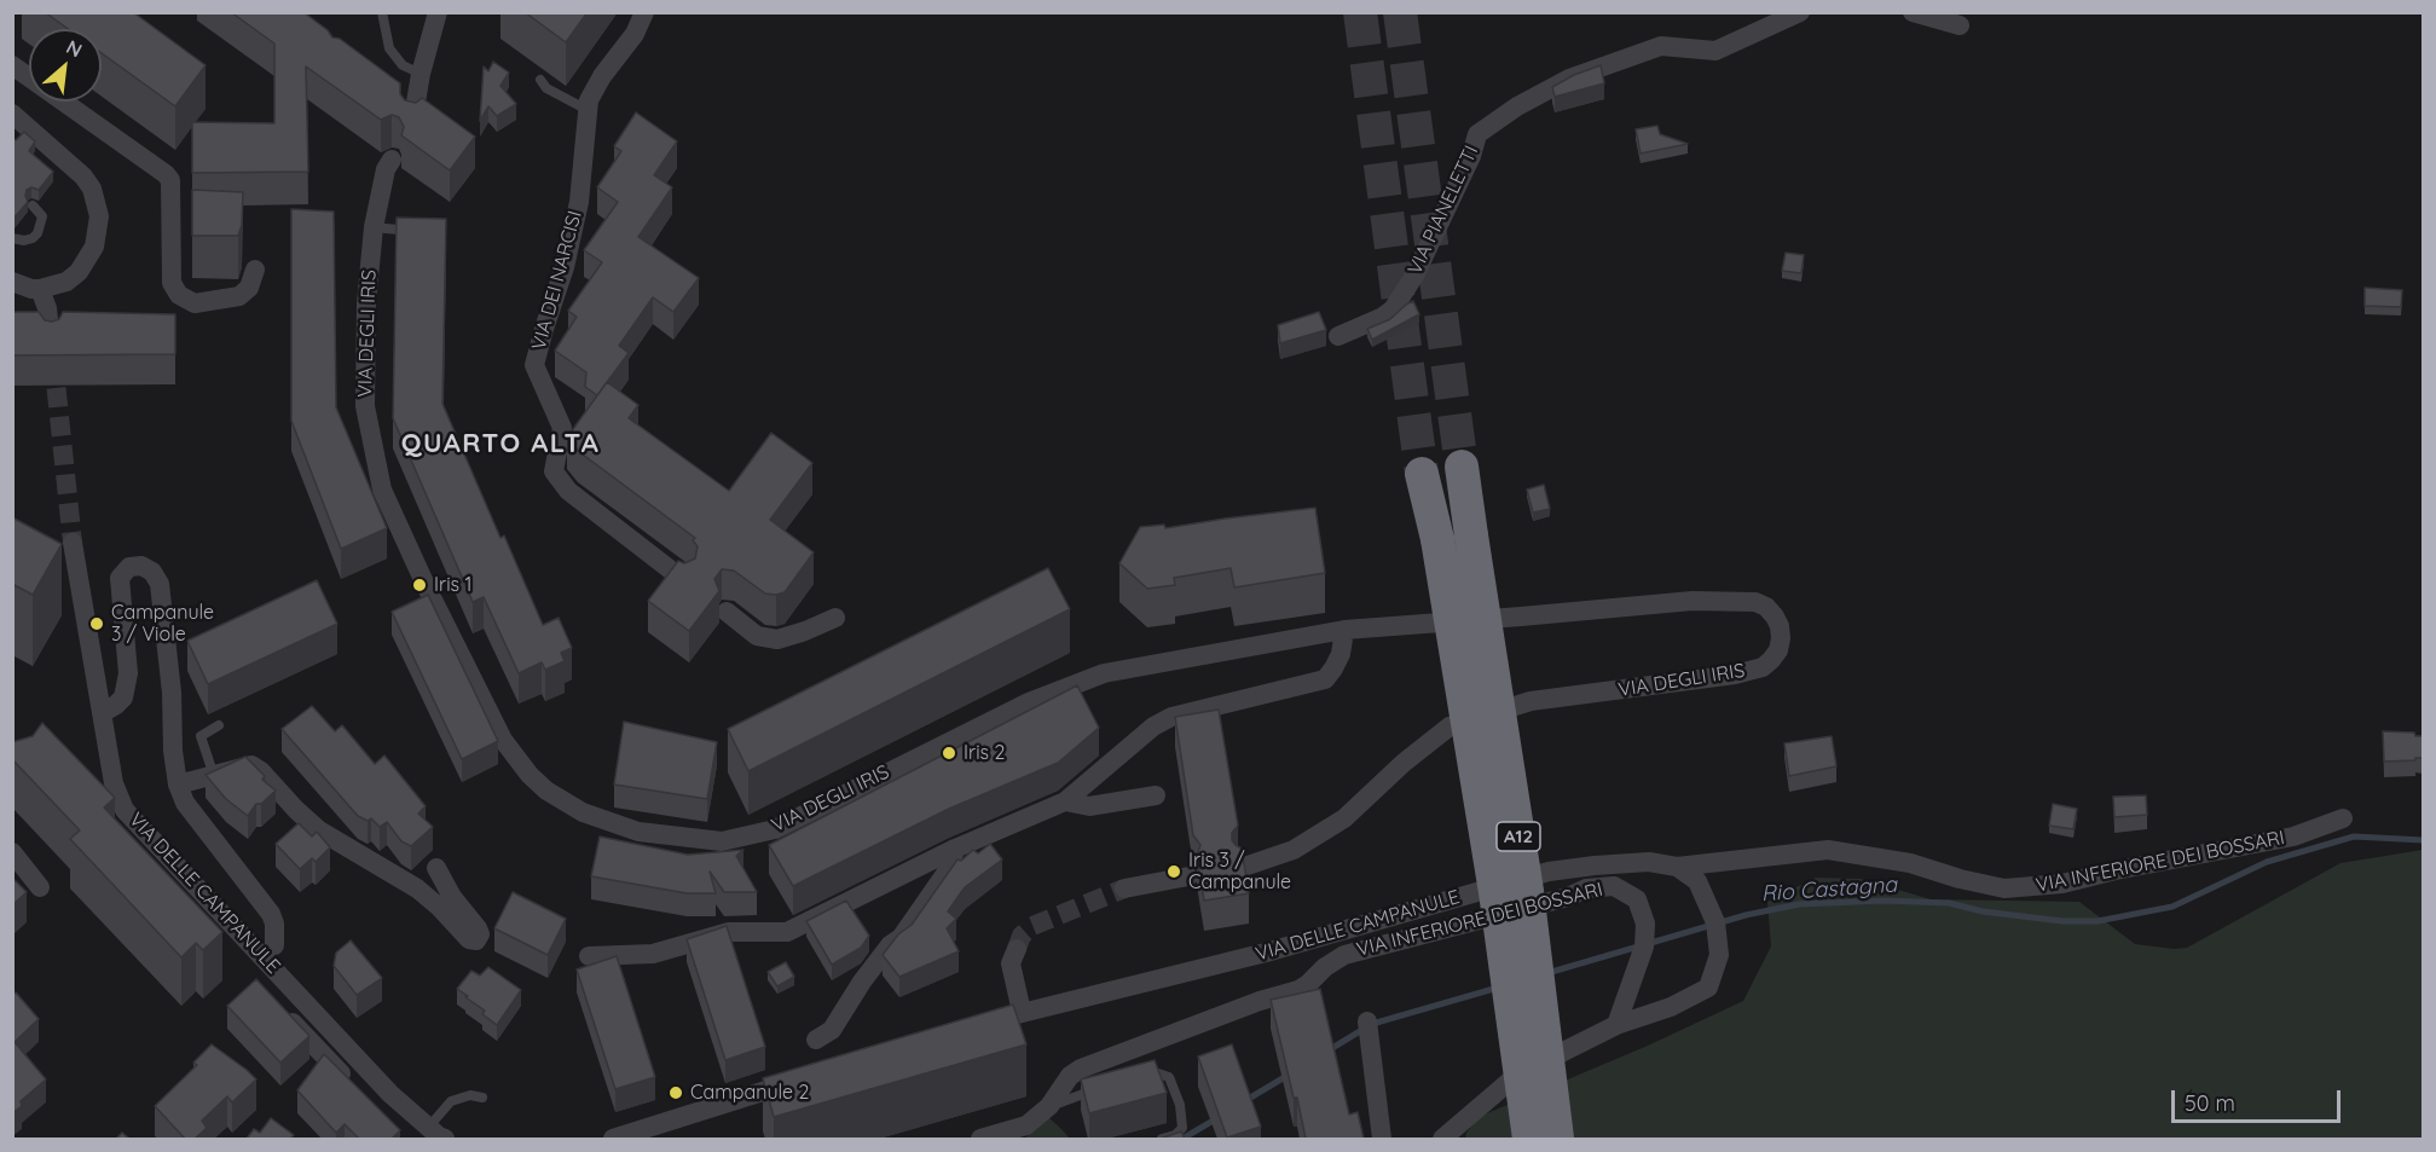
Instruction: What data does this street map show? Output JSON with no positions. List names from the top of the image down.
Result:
{
  "streets": {
    "highway": ["A12"],
    "street": [
      "VIA PIANELETTI",
      "VIA DEI NARCISI",
      "VIA DEGLI IRIS",
      "VIA INFERIORE DEI BOSSARI",
      "VIA DELLE CAMPANULE"
    ]
  },
  "crossings": [
    ["VIA INFERIORE DEI BOSSARI", "VIA DELLE CAMPANULE"]
  ],
  "districts": ["QUARTO ALTA"],
  "water": ["Rio Castagna"],
  "places": [
    "Iris 1",
    "Campanule 3 / Viole",
    "Iris 2",
    "Iris 3 / Campanule",
    "Campanule 2"
  ],
  "scale_bar": "50 m",
  "north": "top right"
}
